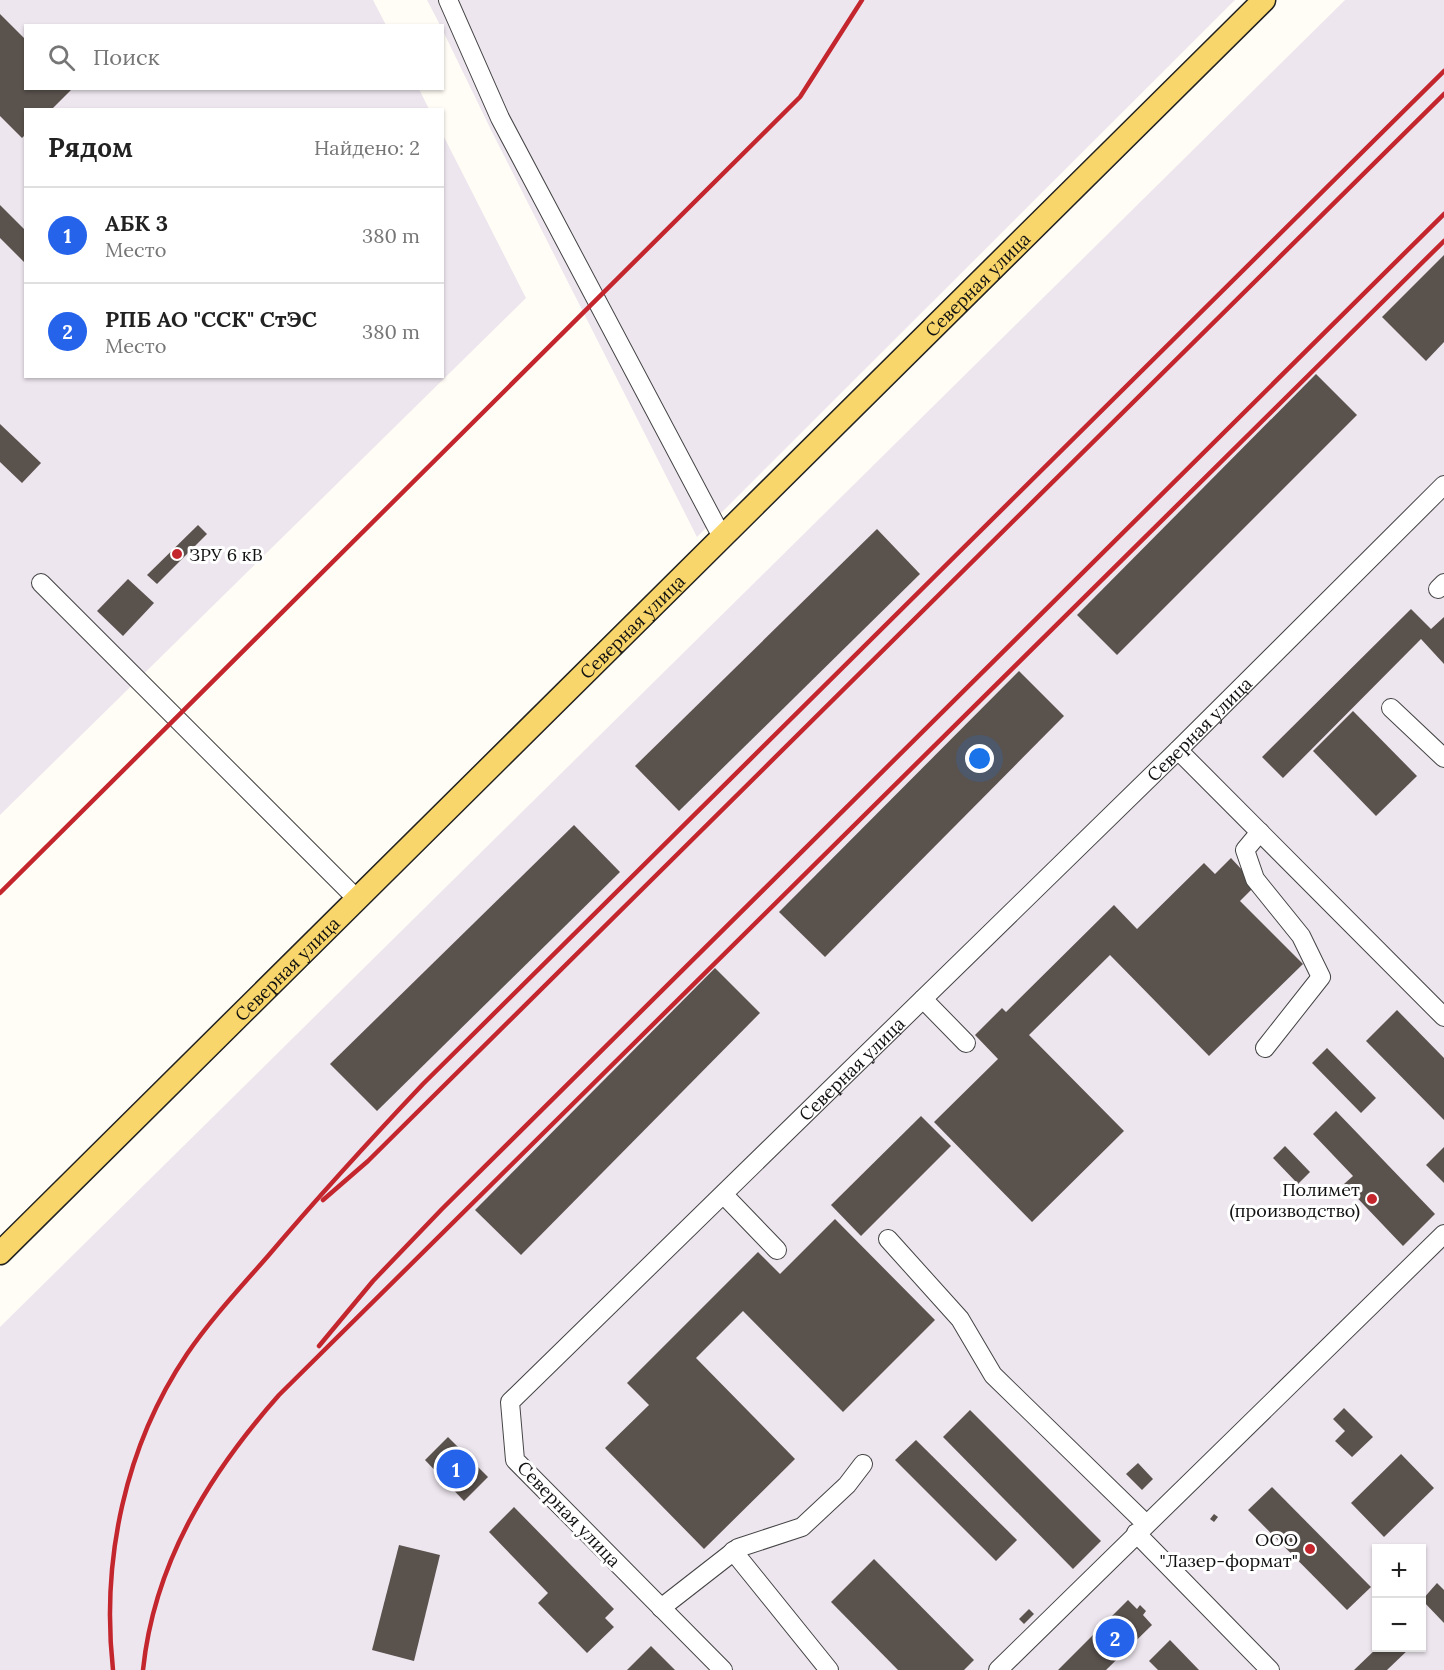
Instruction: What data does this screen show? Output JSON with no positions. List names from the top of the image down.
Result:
{
  "streets": {
    "main road": ["Северная улица"]
  },
  "places": ["ЗРУ 6 кВ", "Полимет (производство)", "ООО \"Лазер-формат\""],
  "page": {
    "search": "Поиск",
    "heading": ["Рядом", "Найдено: 2"],
    "list": [
      {
        "mark": "1",
        "name": "АБК 3",
        "note": "Место",
        "value": "380 m"
      },
      {
        "mark": "2",
        "name": "РПБ АО \"ССК\" СтЭС",
        "note": "Место",
        "value": "380 m"
      }
    ],
    "pins": ["1", "2"],
    "map_buttons": ["+", "−"]
  }
}
